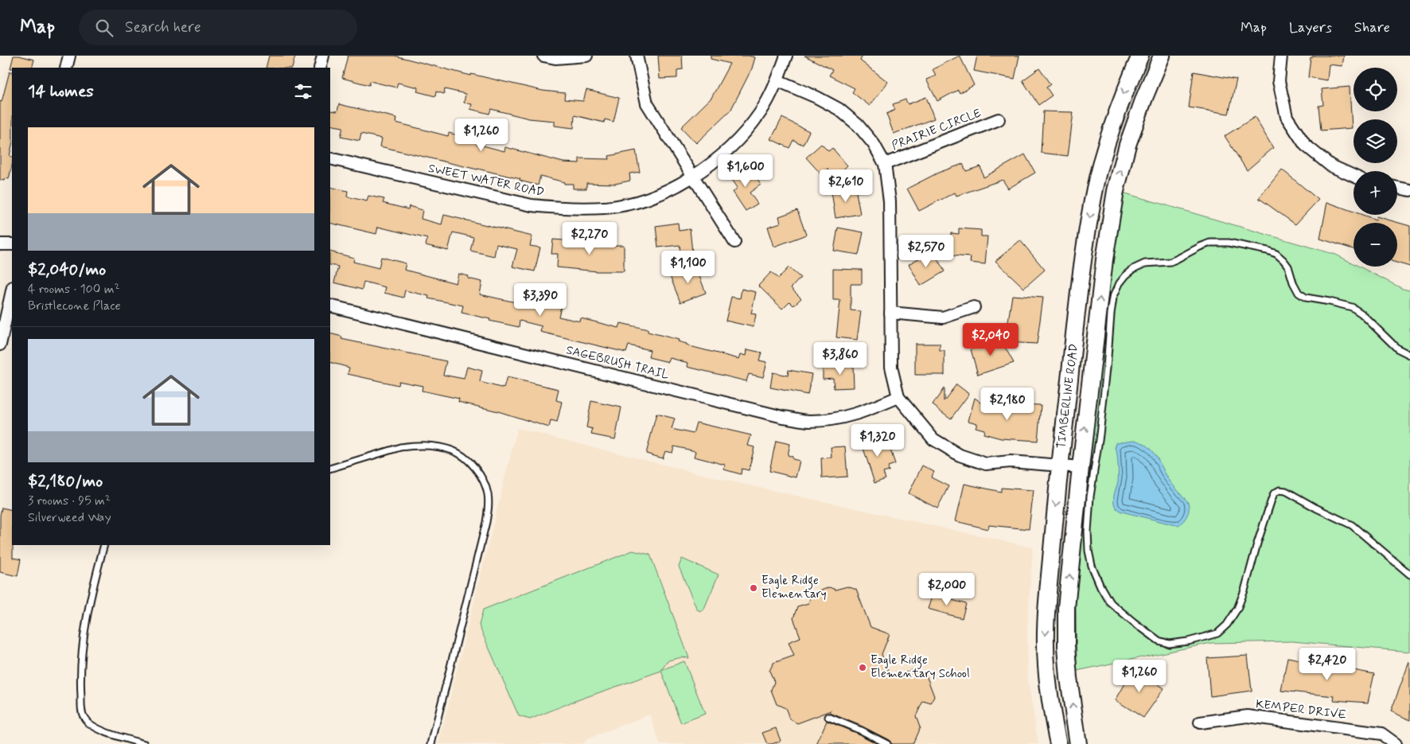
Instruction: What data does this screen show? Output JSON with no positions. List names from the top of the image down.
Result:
{
  "streets": {
    "street": [
      "PRAIRIE CIRCLE",
      "SWEET WATER ROAD",
      "SAGEBRUSH TRAIL",
      "TIMBERLINE ROAD",
      "KEMPER DRIVE"
    ]
  },
  "places": ["Eagle Ridge Elementary", "Eagle Ridge Elementary School"],
  "page": {
    "header": "Map",
    "search": "Search here",
    "nav": ["Map", "Layers", "Share"],
    "map_buttons": ["+", "−"],
    "heading": "14 homes",
    "list": [
      {
        "name": "$2,040/mo",
        "note": "4 rooms · 100 m² · Bristlecone Place"
      },
      {
        "name": "$2,180/mo",
        "note": "3 rooms · 95 m² · Silverweed Way"
      }
    ],
    "price": [
      "$1,260",
      "$1,600",
      "$2,610",
      "$2,270",
      "$2,570",
      "$1,100",
      "$3,390",
      "$2,040",
      "$3,860",
      "$2,180",
      "$1,320",
      "$2,000",
      "$2,420",
      "$1,260"
    ]
  }
}
